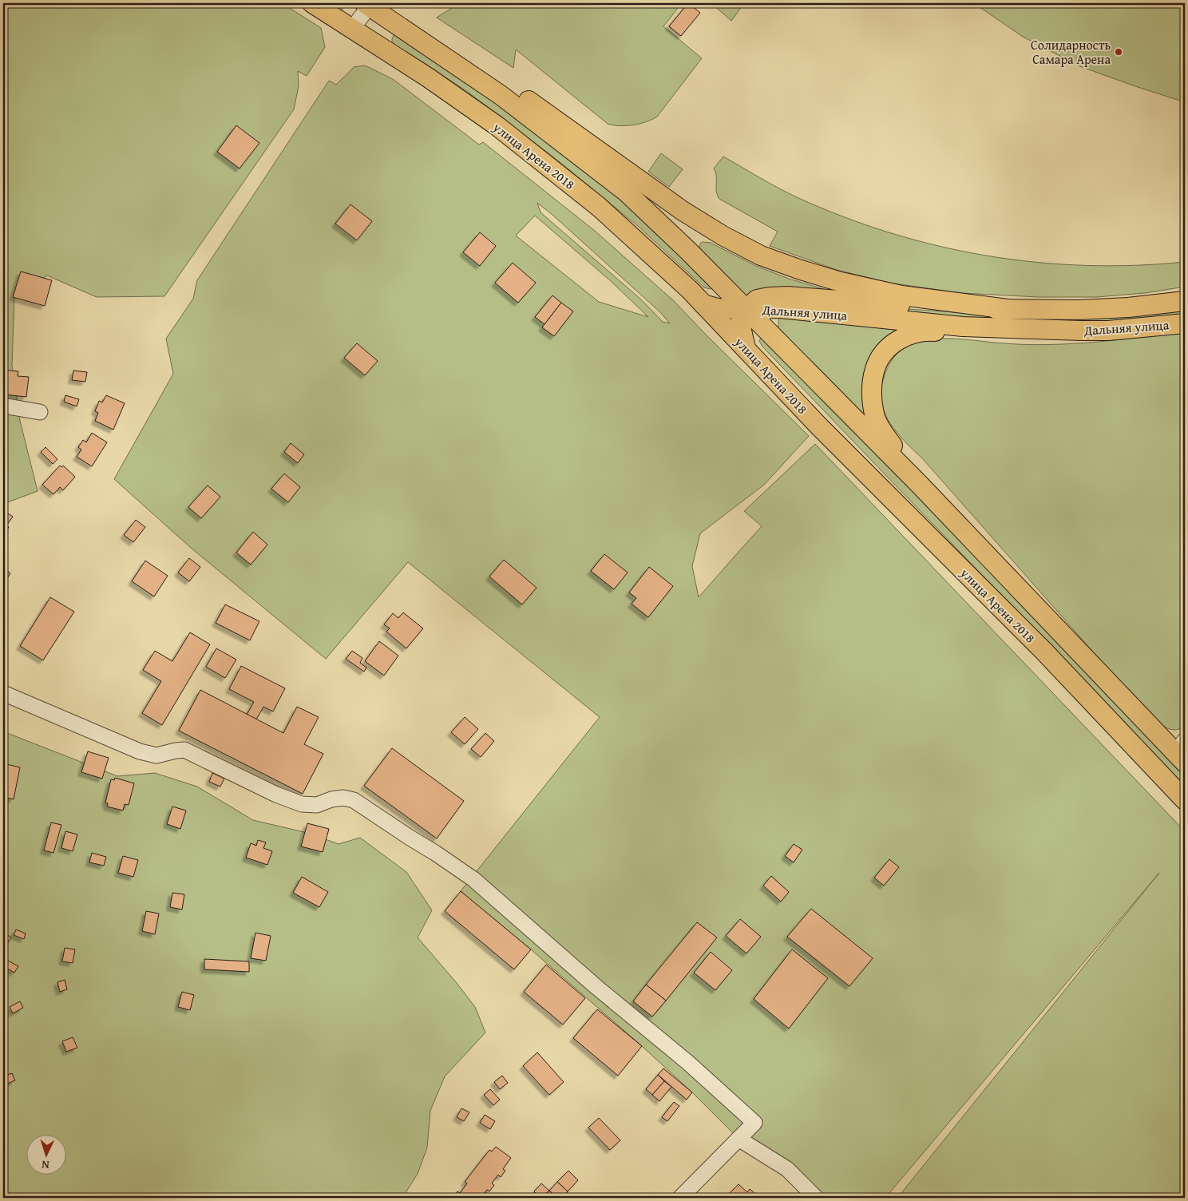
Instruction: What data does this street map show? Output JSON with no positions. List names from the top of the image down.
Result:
{
  "streets": {
    "main road": ["улица Арена 2018", "Дальняя улица"]
  },
  "crossings": [
    ["улица Арена 2018", "Дальняя улица"]
  ],
  "places": ["Солидарность Самара Арена"],
  "north": "bottom"
}
